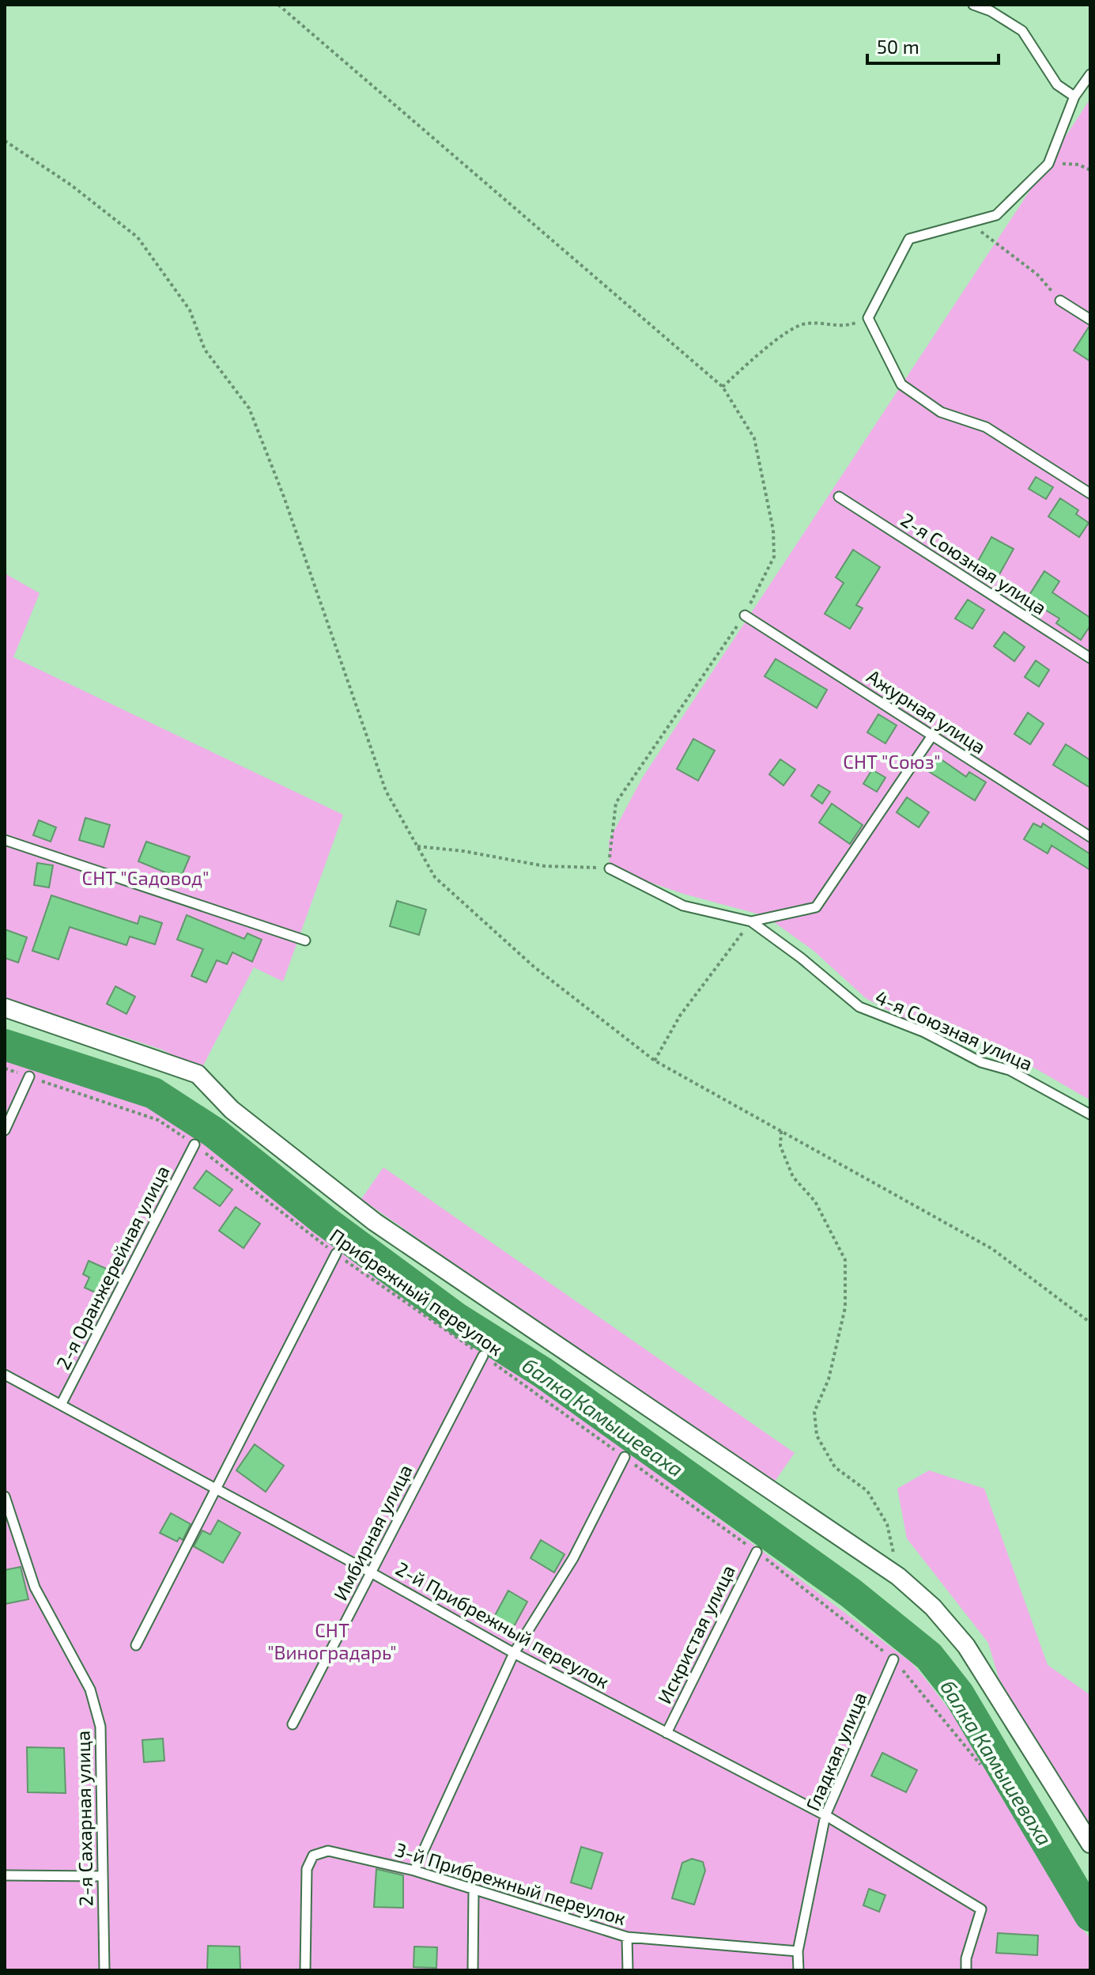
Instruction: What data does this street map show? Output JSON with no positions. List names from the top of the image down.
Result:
{
  "streets": {
    "lane": [
      "2-я Союзная улица",
      "Ажурная улица",
      "4-я Союзная улица",
      "2-я Оранжерейная улица",
      "Имбирная улица",
      "2-й Прибрежный переулок",
      "Искристая улица",
      "Гладкая улица",
      "2-я Сахарная улица",
      "3-й Прибрежный переулок"
    ],
    "path": ["Прибрежный переулок"]
  },
  "crossings": [
    ["2-я Оранжерейная улица", "Прибрежный переулок"],
    ["2-я Оранжерейная улица", "2-й Прибрежный переулок"],
    ["Прибрежный переулок", "Имбирная улица"],
    ["Прибрежный переулок", "Искристая улица"],
    ["Прибрежный переулок", "Гладкая улица"],
    ["Имбирная улица", "2-й Прибрежный переулок"],
    ["2-й Прибрежный переулок", "Искристая улица"],
    ["2-й Прибрежный переулок", "Гладкая улица"],
    ["Гладкая улица", "3-й Прибрежный переулок"]
  ],
  "water": ["балка Камышеваха"],
  "parks": ["СНТ \"Союз\"", "СНТ \"Садовод\"", "СНТ \"Виноградарь\""],
  "scale_bar": "50 m"
}
